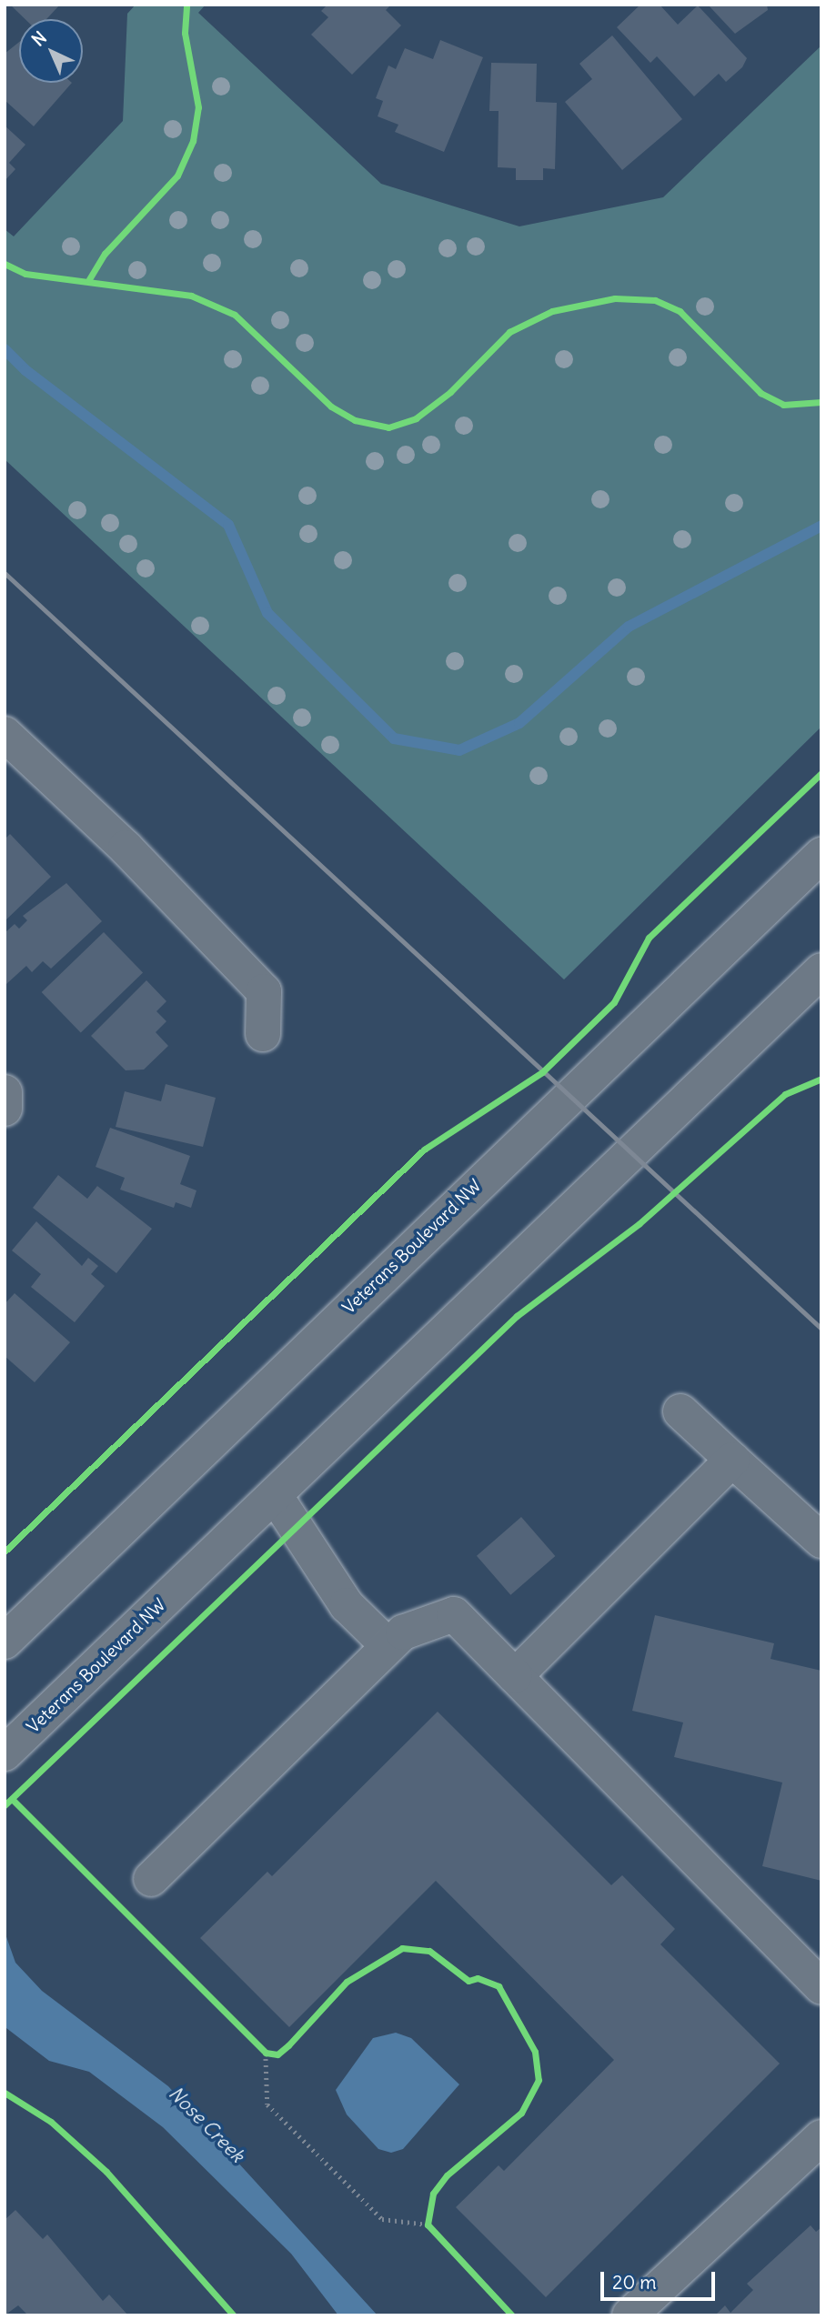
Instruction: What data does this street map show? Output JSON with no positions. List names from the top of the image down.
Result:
{
  "streets": {
    "main road": ["Veterans Boulevard NW"]
  },
  "water": ["Nose Creek"],
  "scale_bar": "20 m",
  "north": "top left"
}
